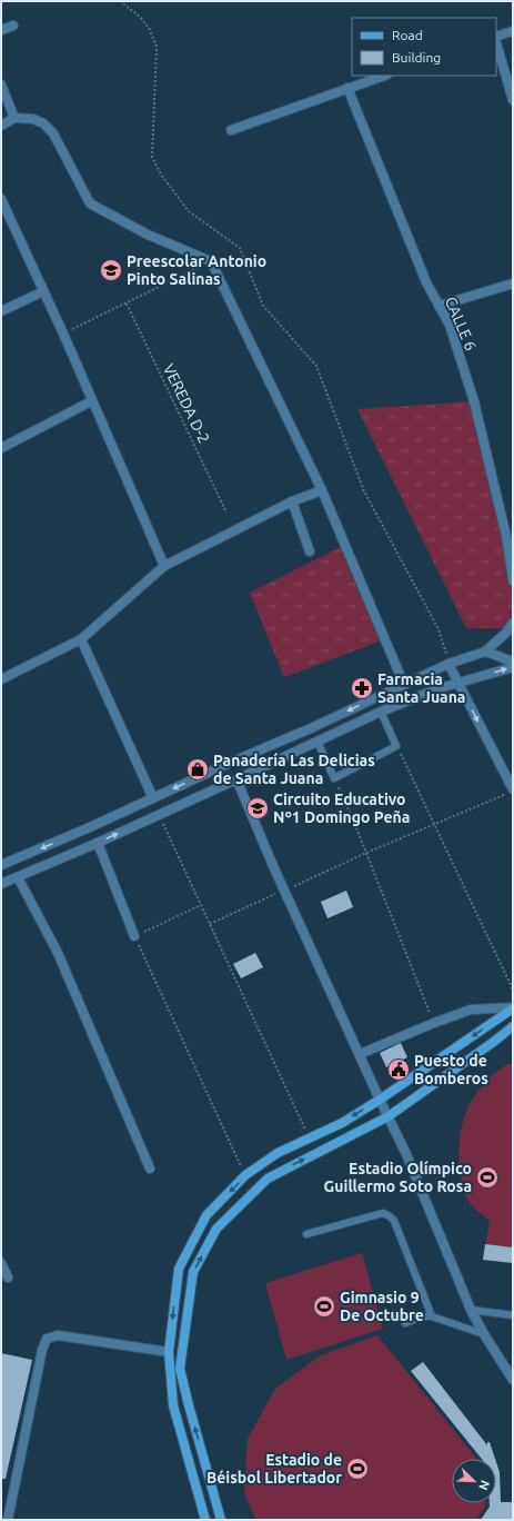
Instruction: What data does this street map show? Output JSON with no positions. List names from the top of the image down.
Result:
{
  "streets": {
    "street": ["CALLE 6"],
    "path": ["VEREDA D-2"]
  },
  "places": {
    "school or university": ["Preescolar Antonio Pinto Salinas", "Circuito Educativo Nº1 Domingo Peña"],
    "pharmacy": ["Farmacia Santa Juana"],
    "shop": ["Panadería Las Delicias de Santa Juana"],
    "public building": ["Puesto de Bomberos"],
    "sports": ["Estadio Olímpico Guillermo Soto Rosa", "Gimnasio 9 De Octubre", "Estadio de Béisbol Libertador"]
  },
  "legend": ["Road", "Building"],
  "north": "bottom right"
}
